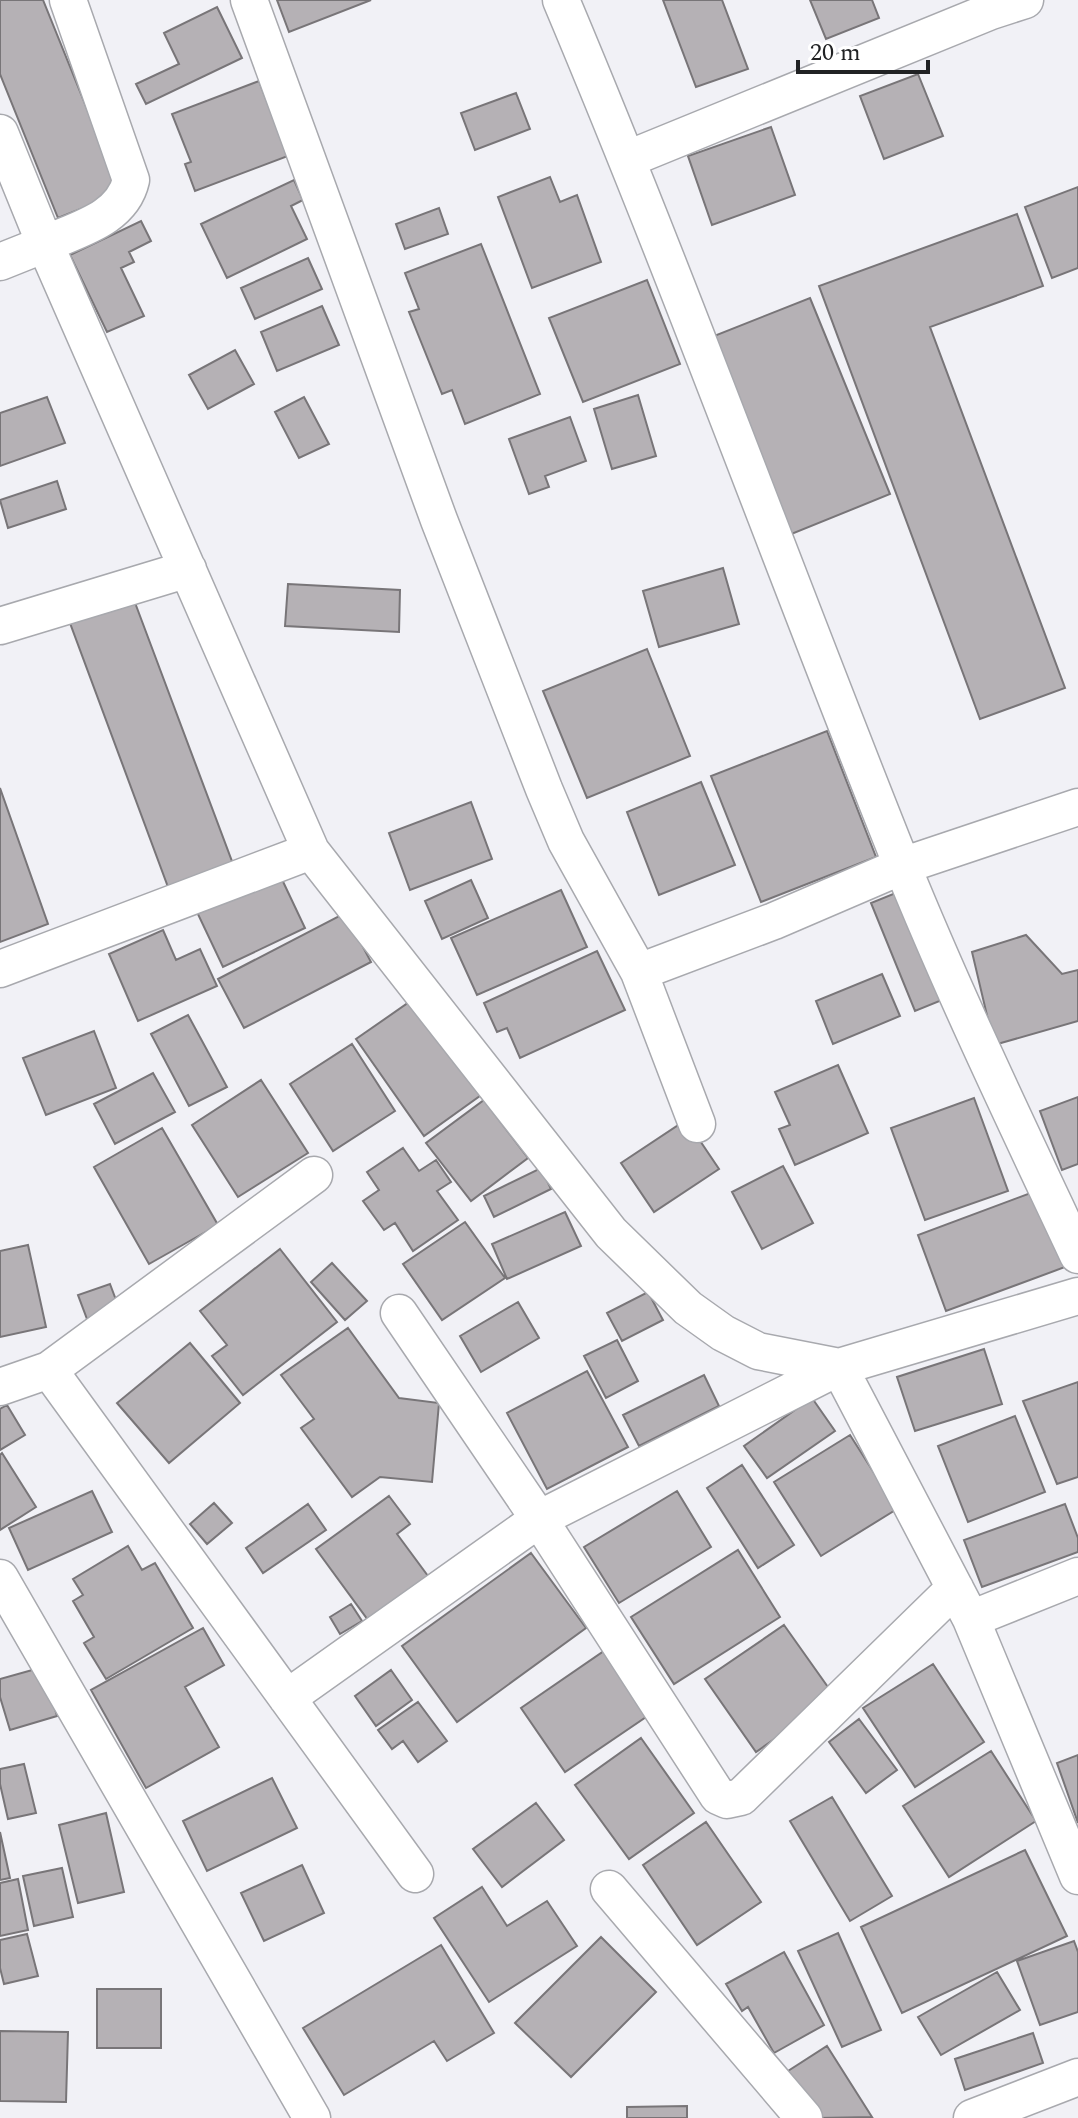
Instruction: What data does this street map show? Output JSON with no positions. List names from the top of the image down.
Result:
{
  "scale_bar": "20 m"
}
